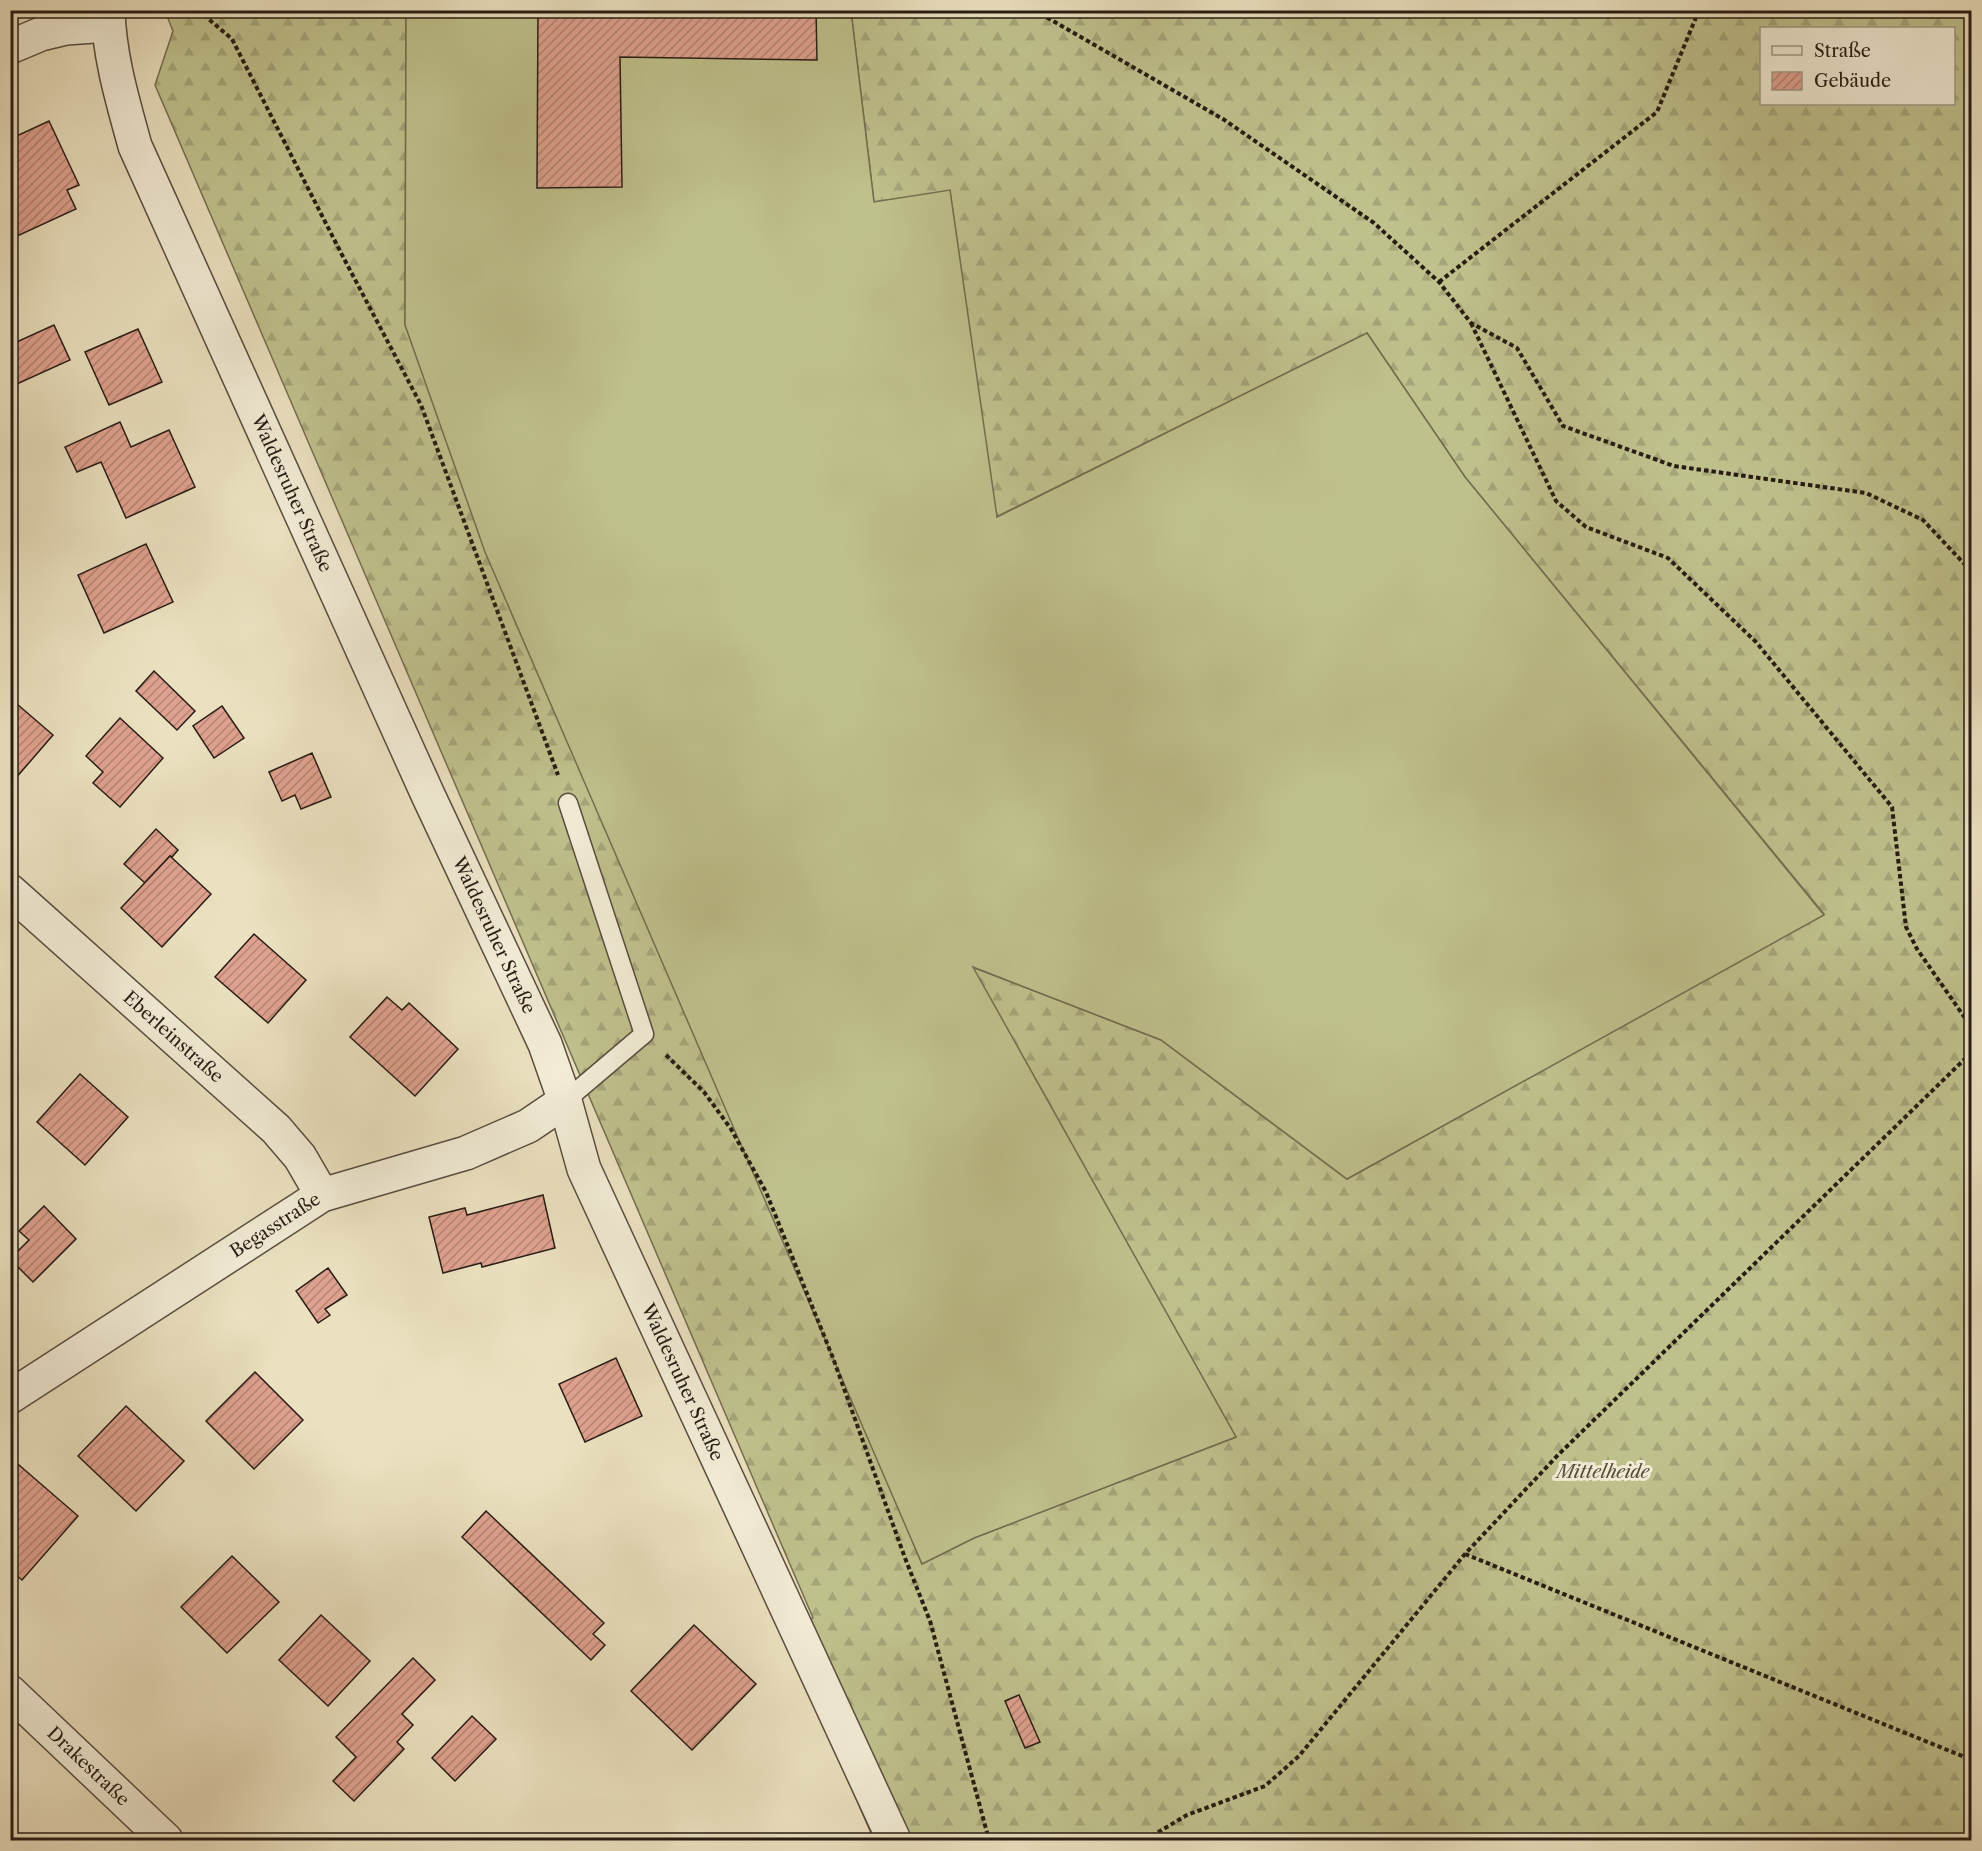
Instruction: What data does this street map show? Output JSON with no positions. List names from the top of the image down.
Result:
{
  "streets": {
    "street": [
      "Waldesruher Straße",
      "Eberleinstraße",
      "Begasstraße",
      "Drakestraße"
    ]
  },
  "crossings": [
    ["Waldesruher Straße", "Begasstraße"],
    ["Eberleinstraße", "Begasstraße"]
  ],
  "parks": ["Mittelheide"],
  "legend": ["Straße", "Gebäude"]
}
